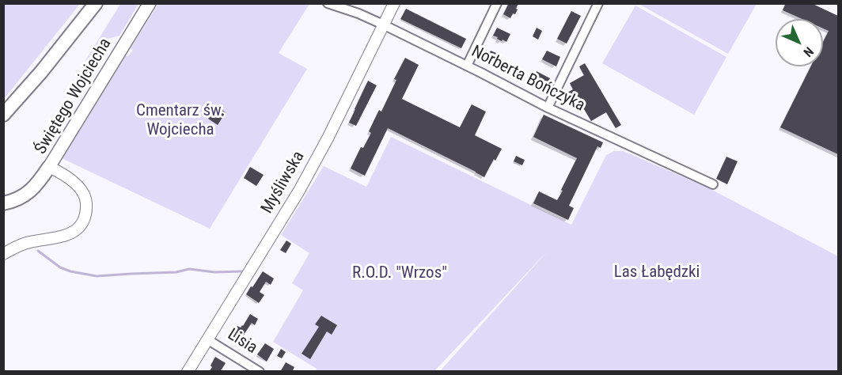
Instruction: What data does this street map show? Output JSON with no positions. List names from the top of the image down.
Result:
{
  "streets": {
    "main road": ["Świętego Wojciecha"],
    "street": ["Norberta Bończyka", "Myśliwska", "Lisia"]
  },
  "crossings": [
    ["Norberta Bończyka", "Myśliwska"],
    ["Myśliwska", "Lisia"]
  ],
  "parks": ["Cmentarz św. Wojciecha", "Las Łabędzki", "R.O.D. \"Wrzos\""],
  "north": "bottom right"
}
